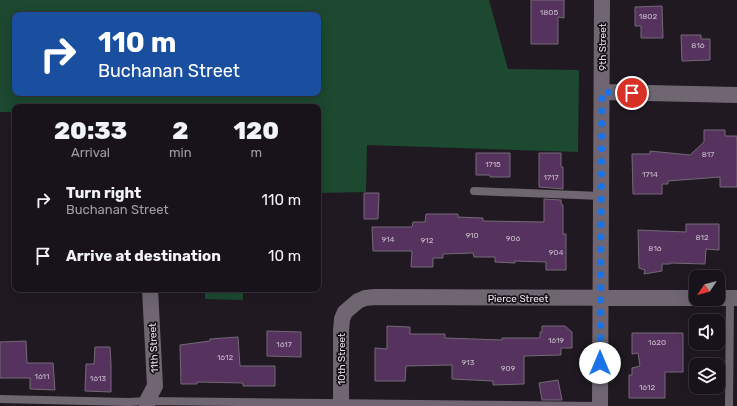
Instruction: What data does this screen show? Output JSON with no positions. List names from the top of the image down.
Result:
{
  "streets": {
    "street": [
      "9th Street",
      "Pierce Street",
      "11th Street",
      "10th Street"
    ]
  },
  "crossings": [
    ["9th Street", "Pierce Street"],
    ["Pierce Street", "10th Street"]
  ],
  "house_numbers": [
    "1805",
    "1802",
    "816",
    "817",
    "1715",
    "1714",
    "1717",
    "910",
    "812",
    "906",
    "914",
    "912",
    "816",
    "904",
    "1619",
    "1620",
    "1617",
    "1612",
    "913",
    "909",
    "1611",
    "1613",
    "1612"
  ],
  "north": "bottom left",
  "page": {
    "turn": ["110 m", "Buchanan Street"],
    "eta": [
      "20:33",
      "Arrival",
      "2",
      "min",
      "120",
      "m"
    ],
    "list": [
      {
        "name": "Turn right",
        "note": "Buchanan Street",
        "value": "110 m"
      },
      {
        "name": "Arrive at destination",
        "value": "10 m"
      }
    ]
  }
}
